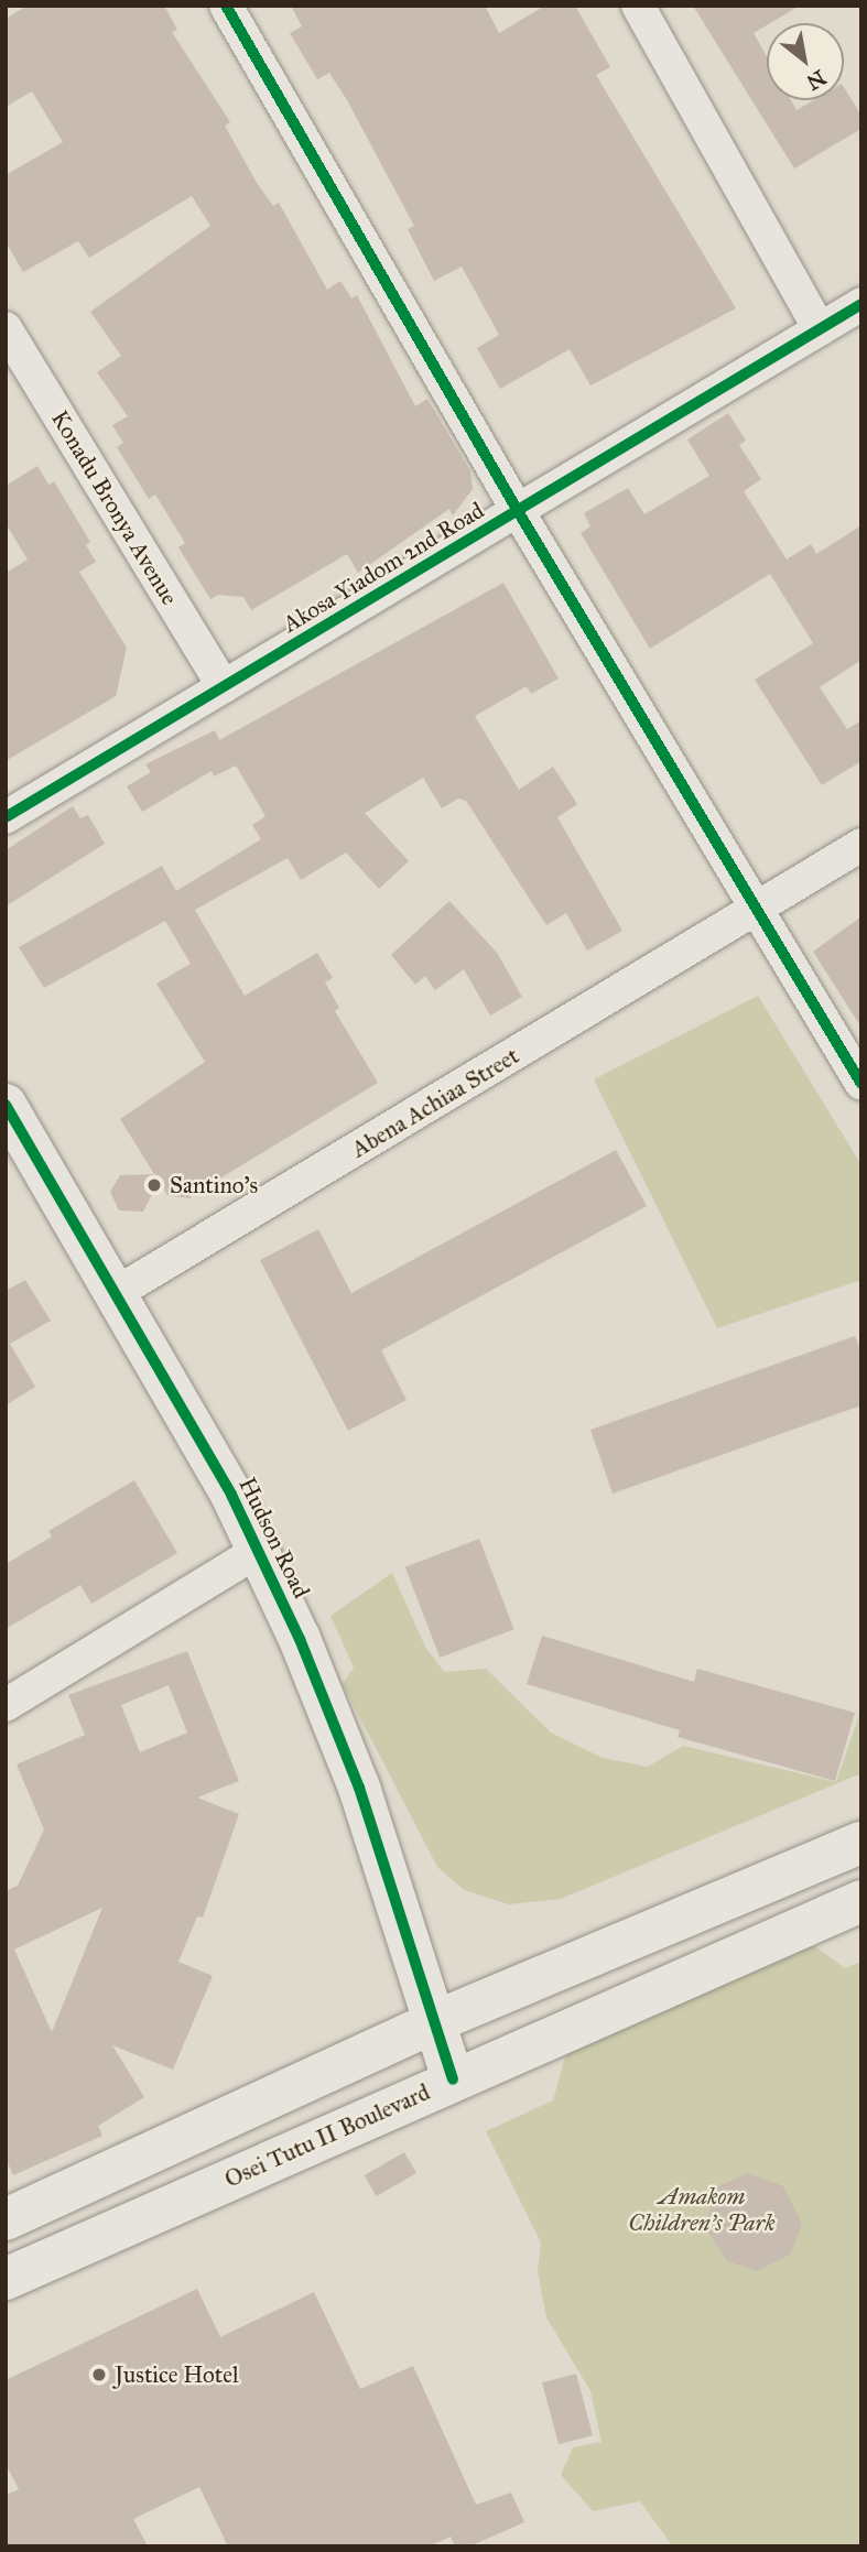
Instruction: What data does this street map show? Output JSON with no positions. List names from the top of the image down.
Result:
{
  "streets": {
    "main road": ["Hudson Road", "Osei Tutu II Boulevard"],
    "street": ["Konadu Bronya Avenue", "Akosa Yiadom 2nd Road", "Abena Achiaa Street"]
  },
  "crossings": [
    ["Konadu Bronya Avenue", "Akosa Yiadom 2nd Road"],
    ["Abena Achiaa Street", "Hudson Road"],
    ["Hudson Road", "Osei Tutu II Boulevard"]
  ],
  "parks": ["Amakom Children's Park"],
  "places": ["Santino's", "Justice Hotel"],
  "north": "bottom right"
}
